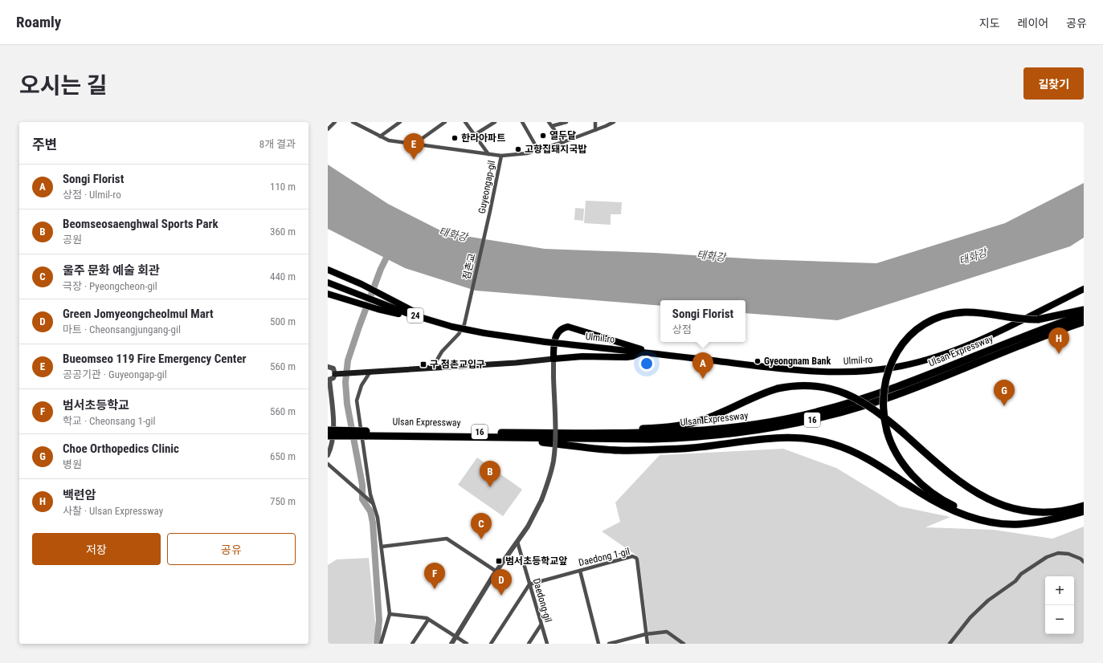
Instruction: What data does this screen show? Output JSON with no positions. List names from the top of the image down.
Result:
{
  "streets": {
    "highway": ["Ulsan Expressway", "16"],
    "main road": ["24", "Ulmil-ro"],
    "street": [
      "Guyeongap-gil",
      "점촌교",
      "Daedong 1-gil",
      "Daedong-gil"
    ]
  },
  "crossings": [
    ["Guyeongap-gil", "점촌교"],
    ["24", "Ulmil-ro"],
    ["Daedong 1-gil", "Daedong-gil"]
  ],
  "water": ["태화강"],
  "places": {
    "other": [
      "열두달",
      "한라아파트",
      "고향집돼지국밥",
      "Gyeongnam Bank"
    ],
    "transit": ["구 점촌교입구", "범서초등학교앞"]
  },
  "page": {
    "header": "Roamly",
    "nav": ["지도", "레이어", "공유"],
    "title": "오시는 길",
    "buttons": [
      "길찾기",
      ["저장", "공유"]
    ],
    "heading": ["주변", "8개 결과"],
    "pins": [
      "E",
      "H",
      "A",
      "G",
      "B",
      "C",
      "F",
      "D"
    ],
    "list": [
      {
        "mark": "A",
        "name": "Songi Florist",
        "note": "상점 · Ulmil-ro",
        "value": "110 m"
      },
      {
        "mark": "B",
        "name": "Beomseosaenghwal Sports Park",
        "note": "공원",
        "value": "360 m"
      },
      {
        "mark": "C",
        "name": "울주 문화 예술 회관",
        "note": "극장 · Pyeongcheon-gil",
        "value": "440 m"
      },
      {
        "mark": "D",
        "name": "Green Jomyeongcheolmul Mart",
        "note": "마트 · Cheonsangjungang-gil",
        "value": "500 m"
      },
      {
        "mark": "E",
        "name": "Bueomseo 119 Fire Emergency Center",
        "note": "공공기관 · Guyeongap-gil",
        "value": "560 m"
      },
      {
        "mark": "F",
        "name": "범서초등학교",
        "note": "학교 · Cheonsang 1-gil",
        "value": "560 m"
      },
      {
        "mark": "G",
        "name": "Choe Orthopedics Clinic",
        "note": "병원",
        "value": "650 m"
      },
      {
        "mark": "H",
        "name": "백련암",
        "note": "사찰 · Ulsan Expressway",
        "value": "750 m"
      }
    ],
    "popup": ["Songi Florist", "상점"],
    "map_buttons": ["+", "−"]
  }
}
